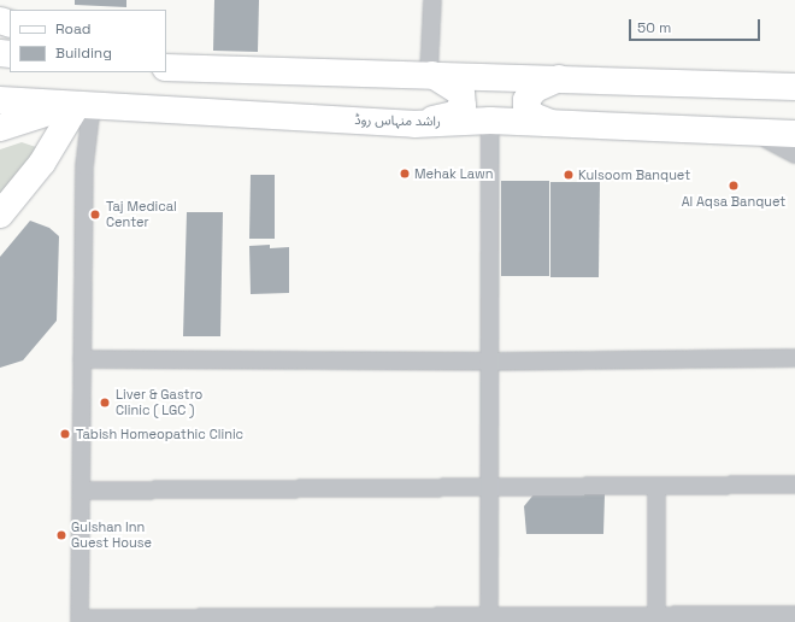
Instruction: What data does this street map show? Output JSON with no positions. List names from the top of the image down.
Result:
{
  "streets": {
    "main road": ["راشد منہاس روڈ"]
  },
  "places": [
    "Mehak Lawn",
    "Kulsoom Banquet",
    "Al Aqsa Banquet",
    "Taj Medical Center",
    "Liver & Gastro Clinic ( LGC )",
    "Tabish Homeopathic Clinic",
    "Gulshan Inn Guest House"
  ],
  "legend": ["Road", "Building"],
  "scale_bar": "50 m"
}
